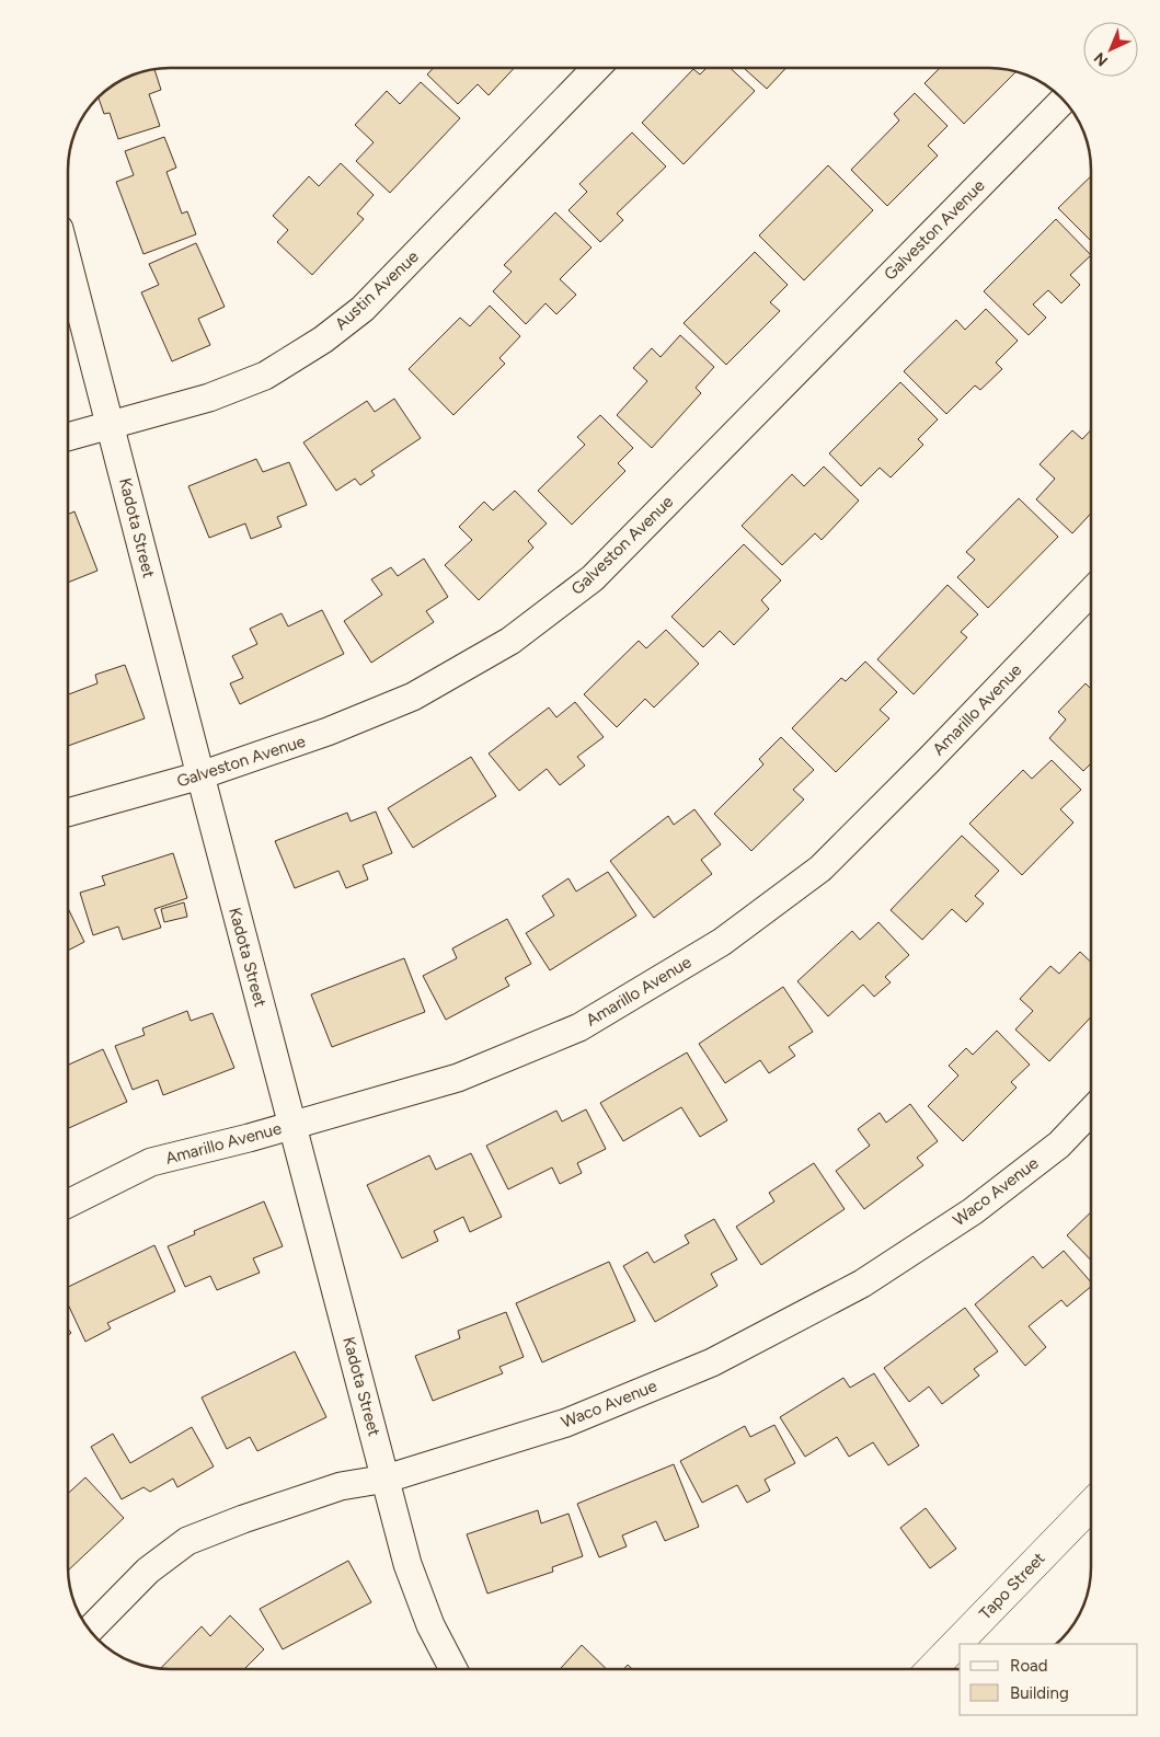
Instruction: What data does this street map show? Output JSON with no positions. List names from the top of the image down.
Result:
{
  "streets": {
    "street": [
      "Galveston Avenue",
      "Austin Avenue",
      "Kadota Street",
      "Amarillo Avenue",
      "Waco Avenue",
      "Tapo Street"
    ]
  },
  "crossings": [
    ["Galveston Avenue", "Kadota Street"],
    ["Austin Avenue", "Kadota Street"],
    ["Kadota Street", "Amarillo Avenue"],
    ["Kadota Street", "Waco Avenue"]
  ],
  "legend": ["Road", "Building"],
  "north": "bottom left"
}
